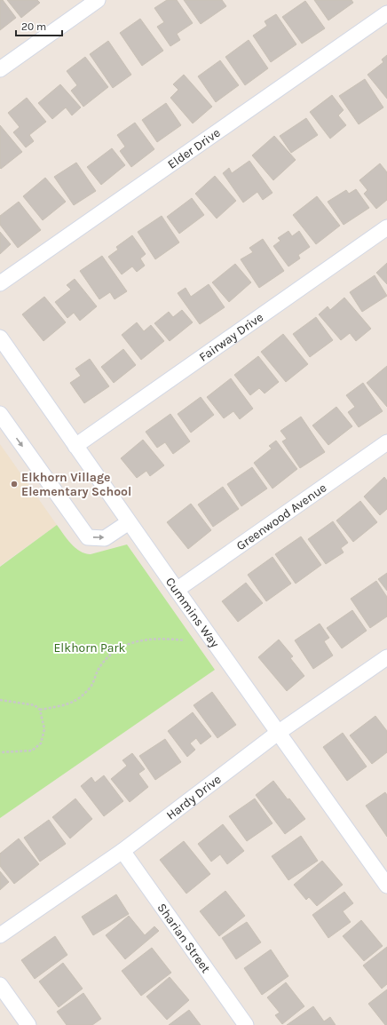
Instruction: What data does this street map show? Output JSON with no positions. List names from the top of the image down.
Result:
{
  "streets": {
    "street": [
      "Elder Drive",
      "Fairway Drive",
      "Greenwood Avenue",
      "Cummins Way",
      "Hardy Drive",
      "Sharian Street"
    ]
  },
  "crossings": [
    ["Fairway Drive", "Cummins Way"],
    ["Greenwood Avenue", "Cummins Way"],
    ["Cummins Way", "Hardy Drive"],
    ["Hardy Drive", "Sharian Street"]
  ],
  "parks": ["Elkhorn Park"],
  "places": ["Elkhorn Village Elementary School"],
  "scale_bar": "20 m"
}
